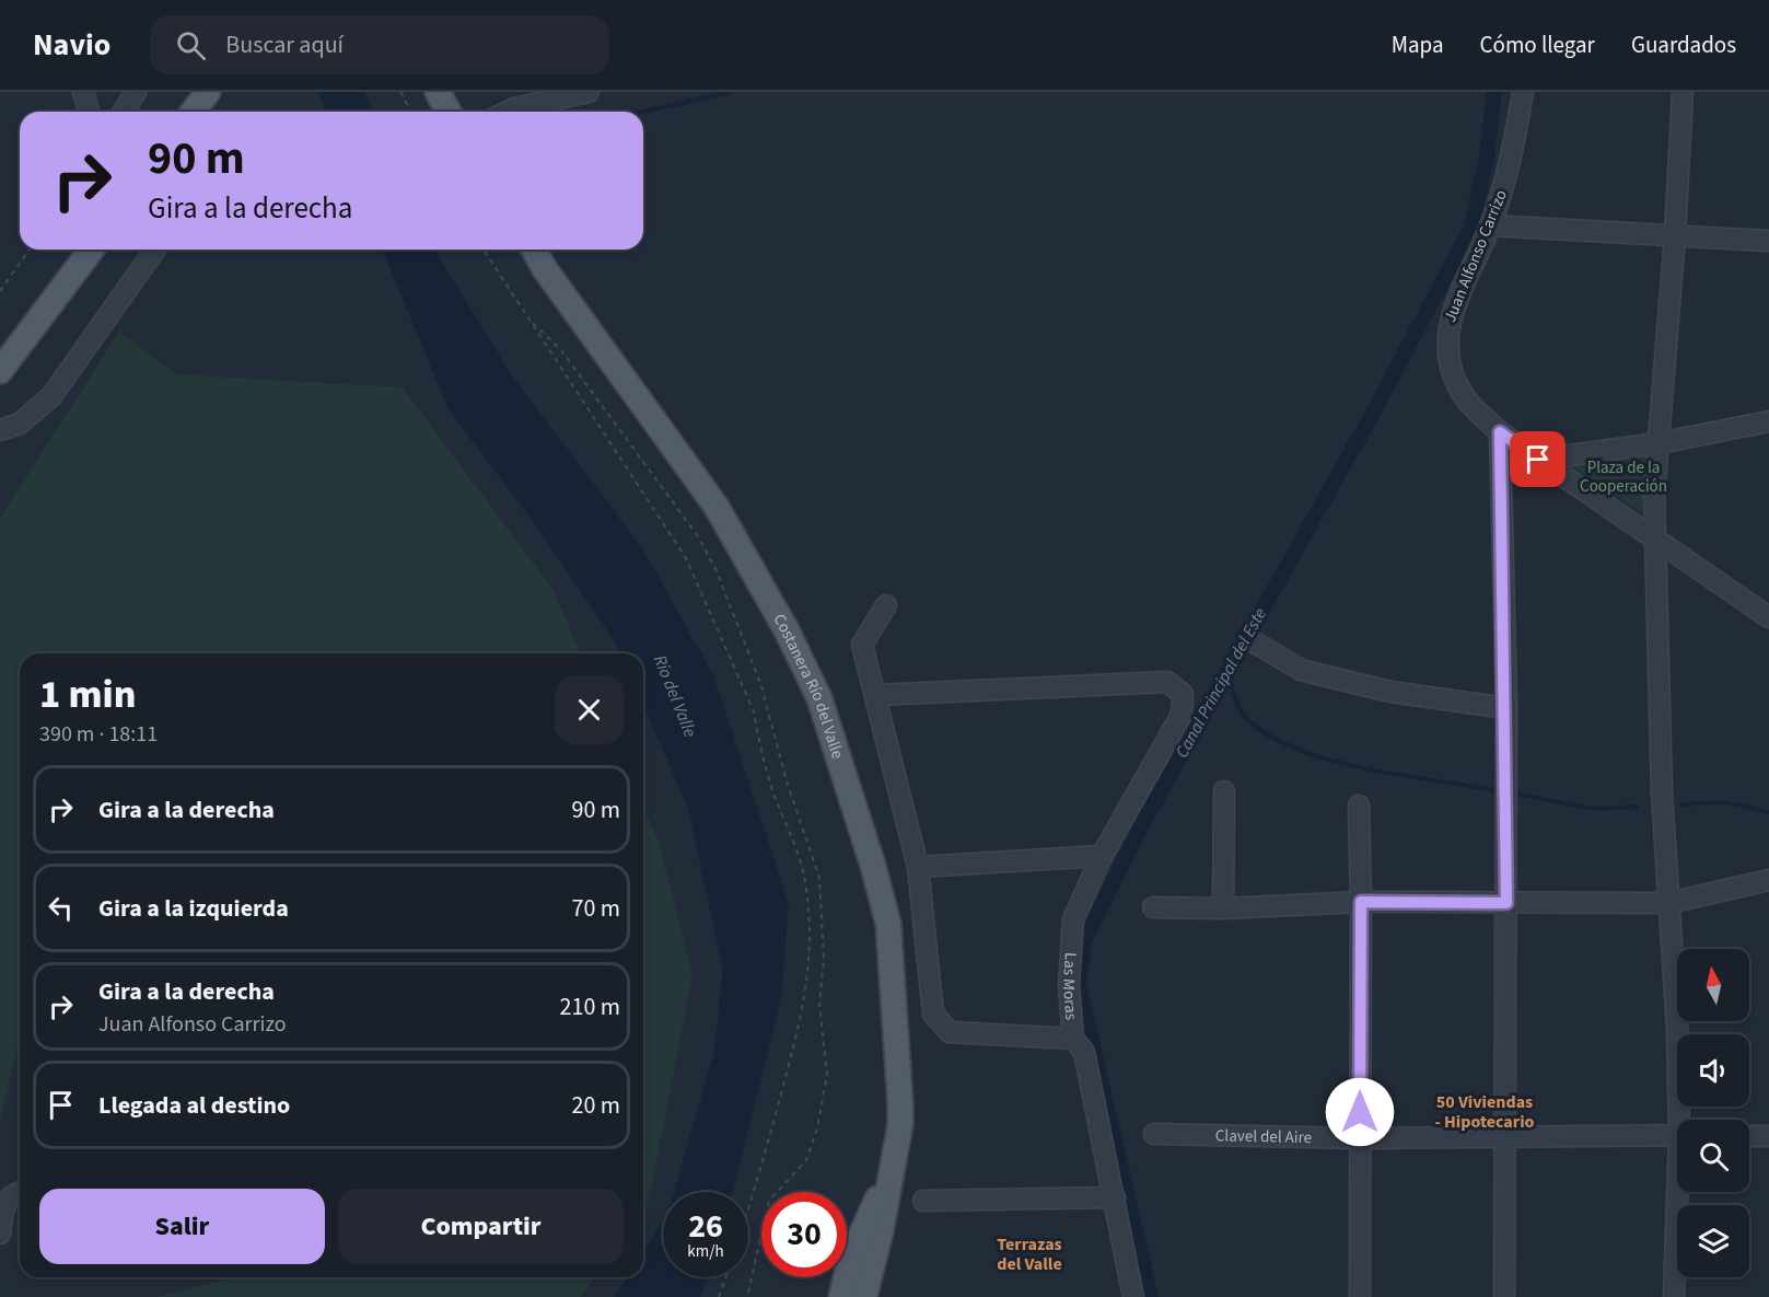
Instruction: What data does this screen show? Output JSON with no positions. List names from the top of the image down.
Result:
{
  "streets": {
    "main road": ["Costanera Río del Valle"],
    "street": ["Juan Alfonso Carrizo", "Las Moras", "Clavel del Aire"]
  },
  "districts": ["50 Viviendas - Hipotecario", "Terrazas del Valle"],
  "water": ["Canal Principal del Este", "Río del Valle"],
  "parks": ["Plaza de la Cooperación"],
  "north": "top",
  "page": {
    "header": "Navio",
    "search": "Buscar aquí",
    "nav": ["Mapa", "Cómo llegar", "Guardados"],
    "turn": ["90 m", "Gira a la derecha"],
    "heading": ["1 min", "390 m · 18:11"],
    "list": [
      {
        "name": "Gira a la derecha",
        "value": "90 m"
      },
      {
        "name": "Gira a la izquierda",
        "value": "70 m"
      },
      {
        "name": "Gira a la derecha",
        "note": "Juan Alfonso Carrizo",
        "value": "210 m"
      },
      {
        "name": "Llegada al destino",
        "value": "20 m"
      }
    ],
    "buttons": ["Salir", "Compartir"],
    "speed": "26 km/h",
    "limit": "30"
  }
}
